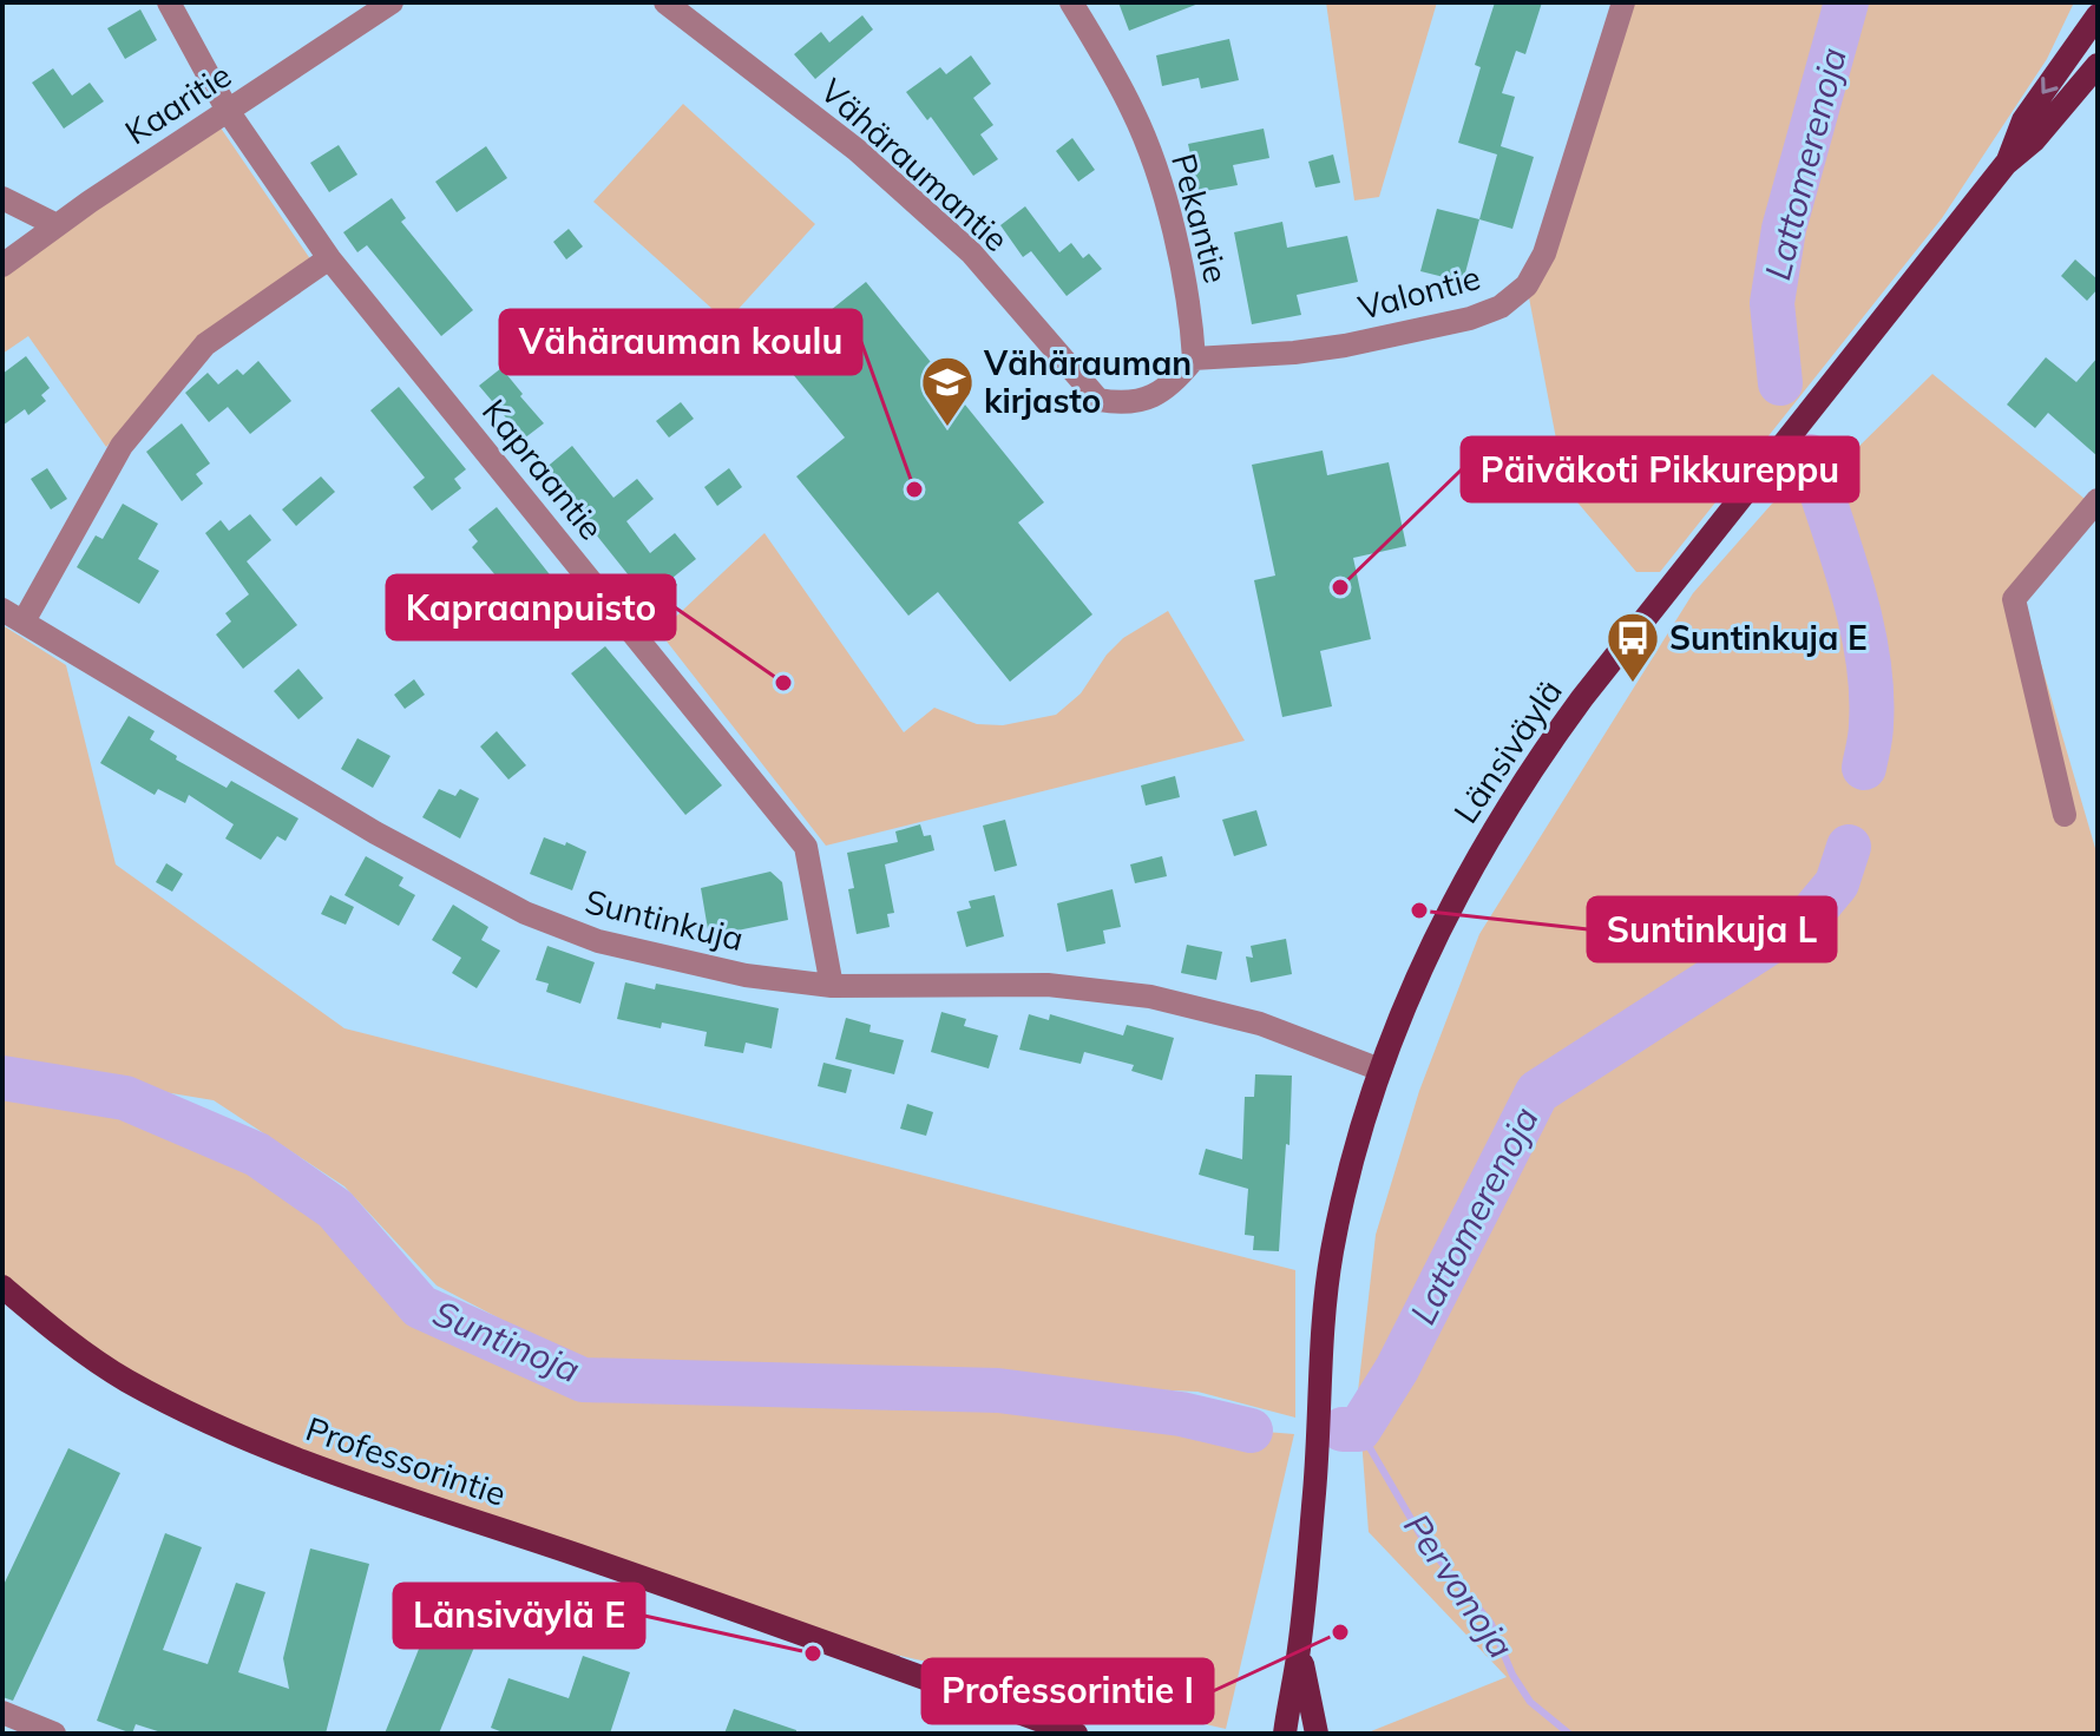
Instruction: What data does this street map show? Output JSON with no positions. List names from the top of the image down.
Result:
{
  "streets": {
    "main road": ["Länsiväylä", "Professorintie"],
    "street": [
      "Kaaritie",
      "Vähäraumantie",
      "Pekantie",
      "Valontie",
      "Kapraantie",
      "Suntinkuja"
    ]
  },
  "crossings": [
    ["Kaaritie", "Kapraantie"],
    ["Vähäraumantie", "Pekantie"],
    ["Vähäraumantie", "Valontie"],
    ["Pekantie", "Valontie"],
    ["Kapraantie", "Suntinkuja"],
    ["Länsiväylä", "Suntinkuja"]
  ],
  "water": ["Lattomerenoja", "Suntinoja", "Pervonoja"],
  "places": {
    "school or university": ["Vähärauman kirjasto"],
    "other": [
      "Vähärauman koulu",
      "Päiväkoti Pikkureppu",
      "Kapraanpuisto",
      "Suntinkuja L",
      "Professorintie I",
      "Länsiväylä E"
    ],
    "bus stop": ["Suntinkuja E"]
  }
}
